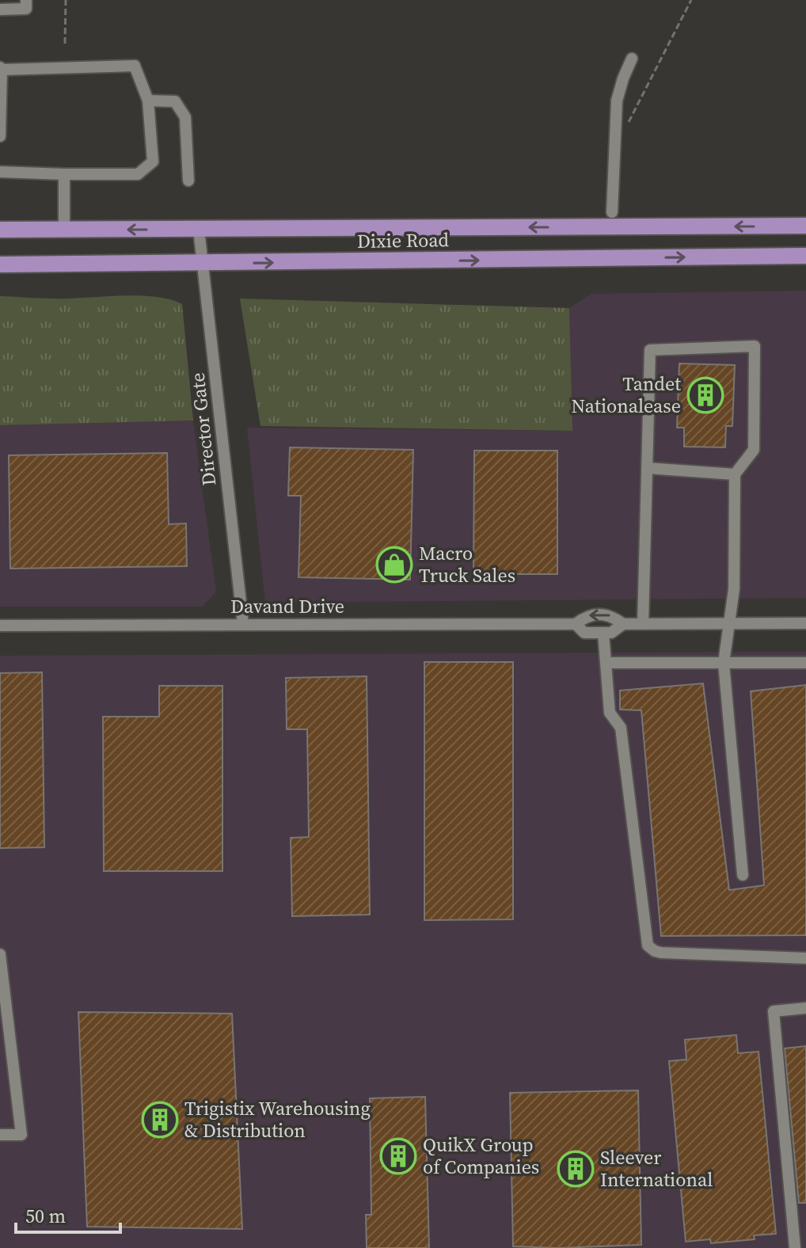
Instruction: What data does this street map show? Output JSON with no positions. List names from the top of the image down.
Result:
{
  "streets": {
    "main road": ["Dixie Road"],
    "street": ["Director Gate", "Davand Drive"]
  },
  "crossings": [
    ["Dixie Road", "Director Gate"],
    ["Director Gate", "Davand Drive"]
  ],
  "places": {
    "building": [
      "Tandet Nationalease",
      "Trigistix Warehousing & Distribution",
      "QuikX Group of Companies",
      "Sleever International"
    ],
    "shop": ["Macro Truck Sales"]
  },
  "scale_bar": "50 m"
}
